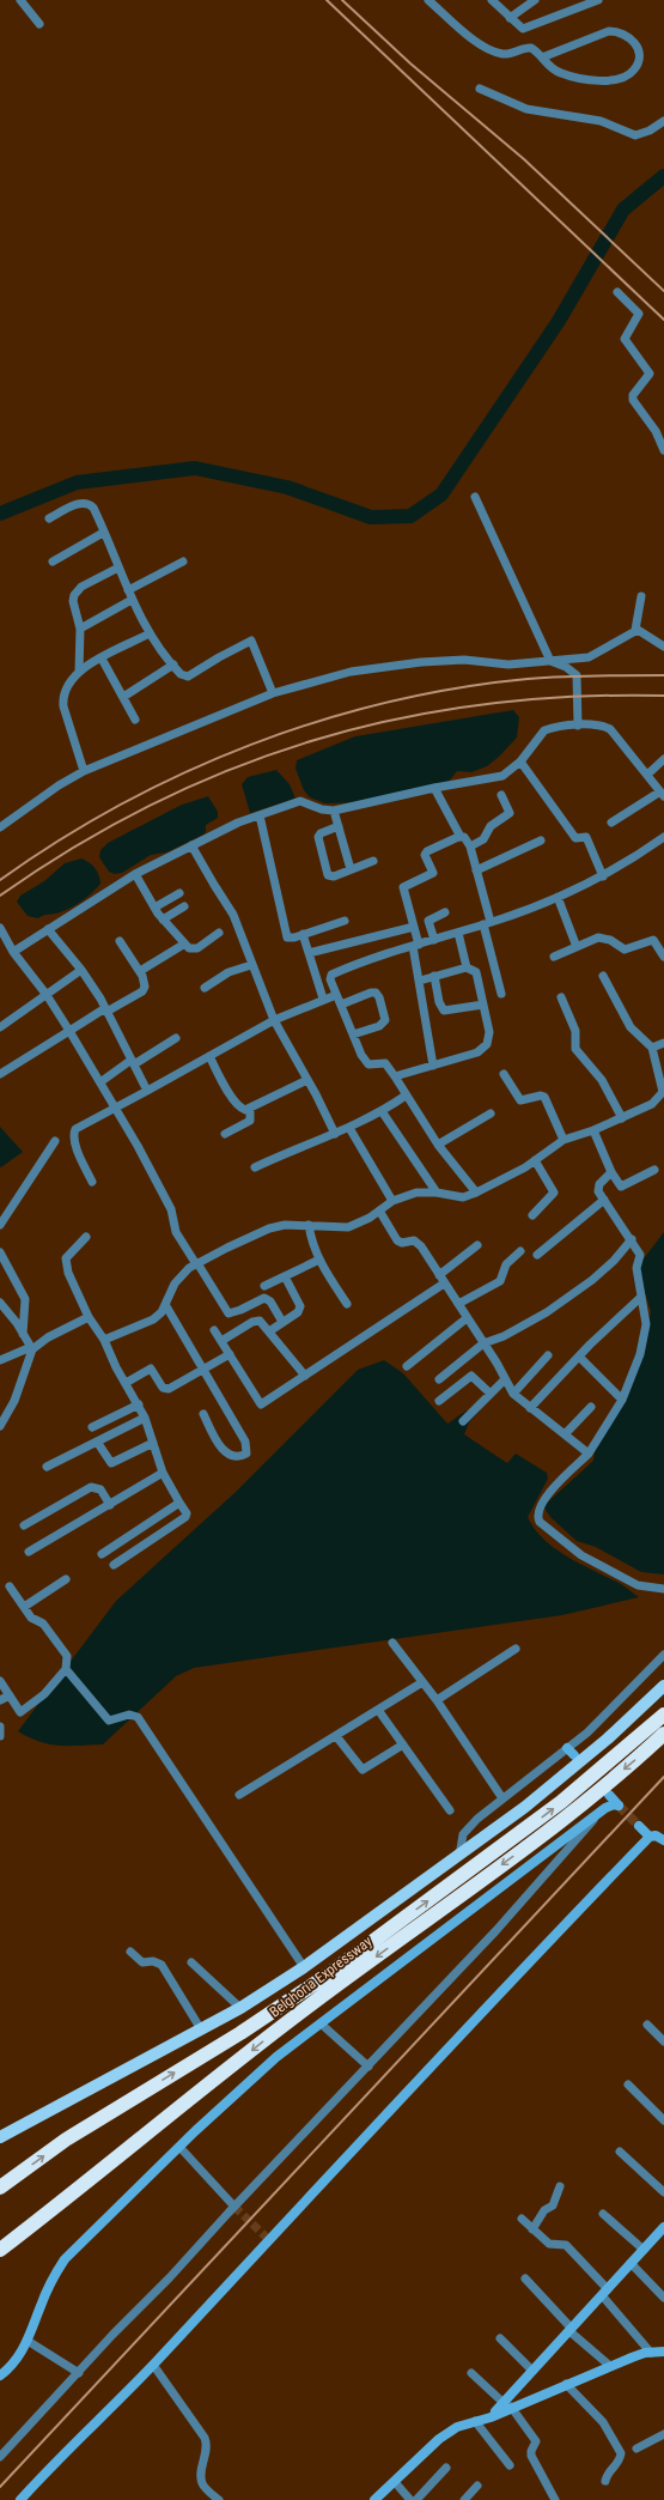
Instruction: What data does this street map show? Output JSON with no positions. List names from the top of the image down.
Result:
{
  "streets": {
    "highway": ["Belghoria Expressway"]
  }
}
